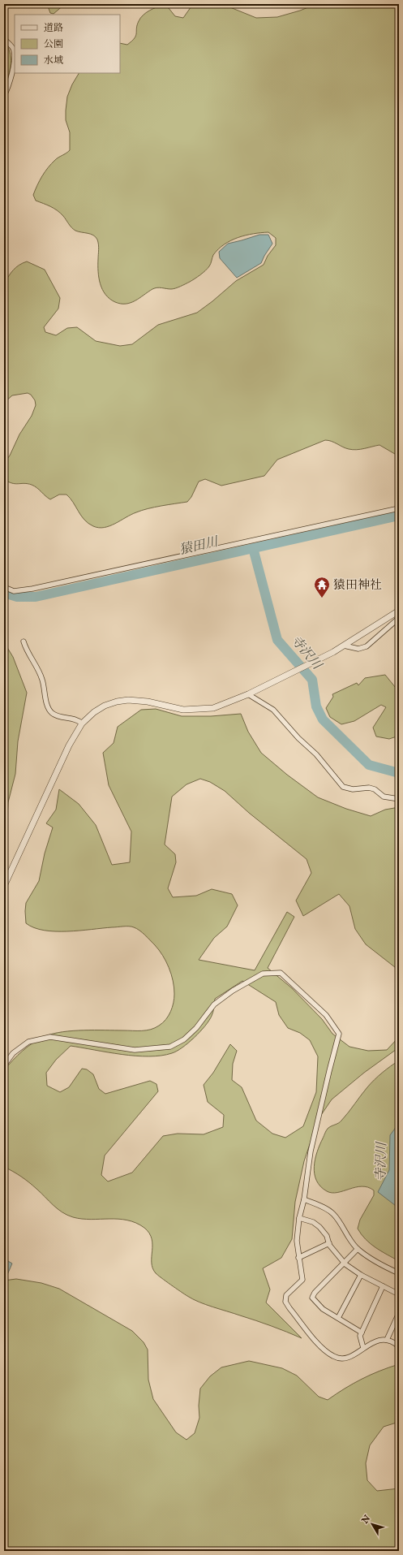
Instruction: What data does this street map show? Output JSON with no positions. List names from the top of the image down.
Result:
{
  "water": ["猿田川", "寺沢川"],
  "places": {
    "temple": ["猿田神社"]
  },
  "legend": ["道路", "公園", "水域"],
  "north": "top left"
}
